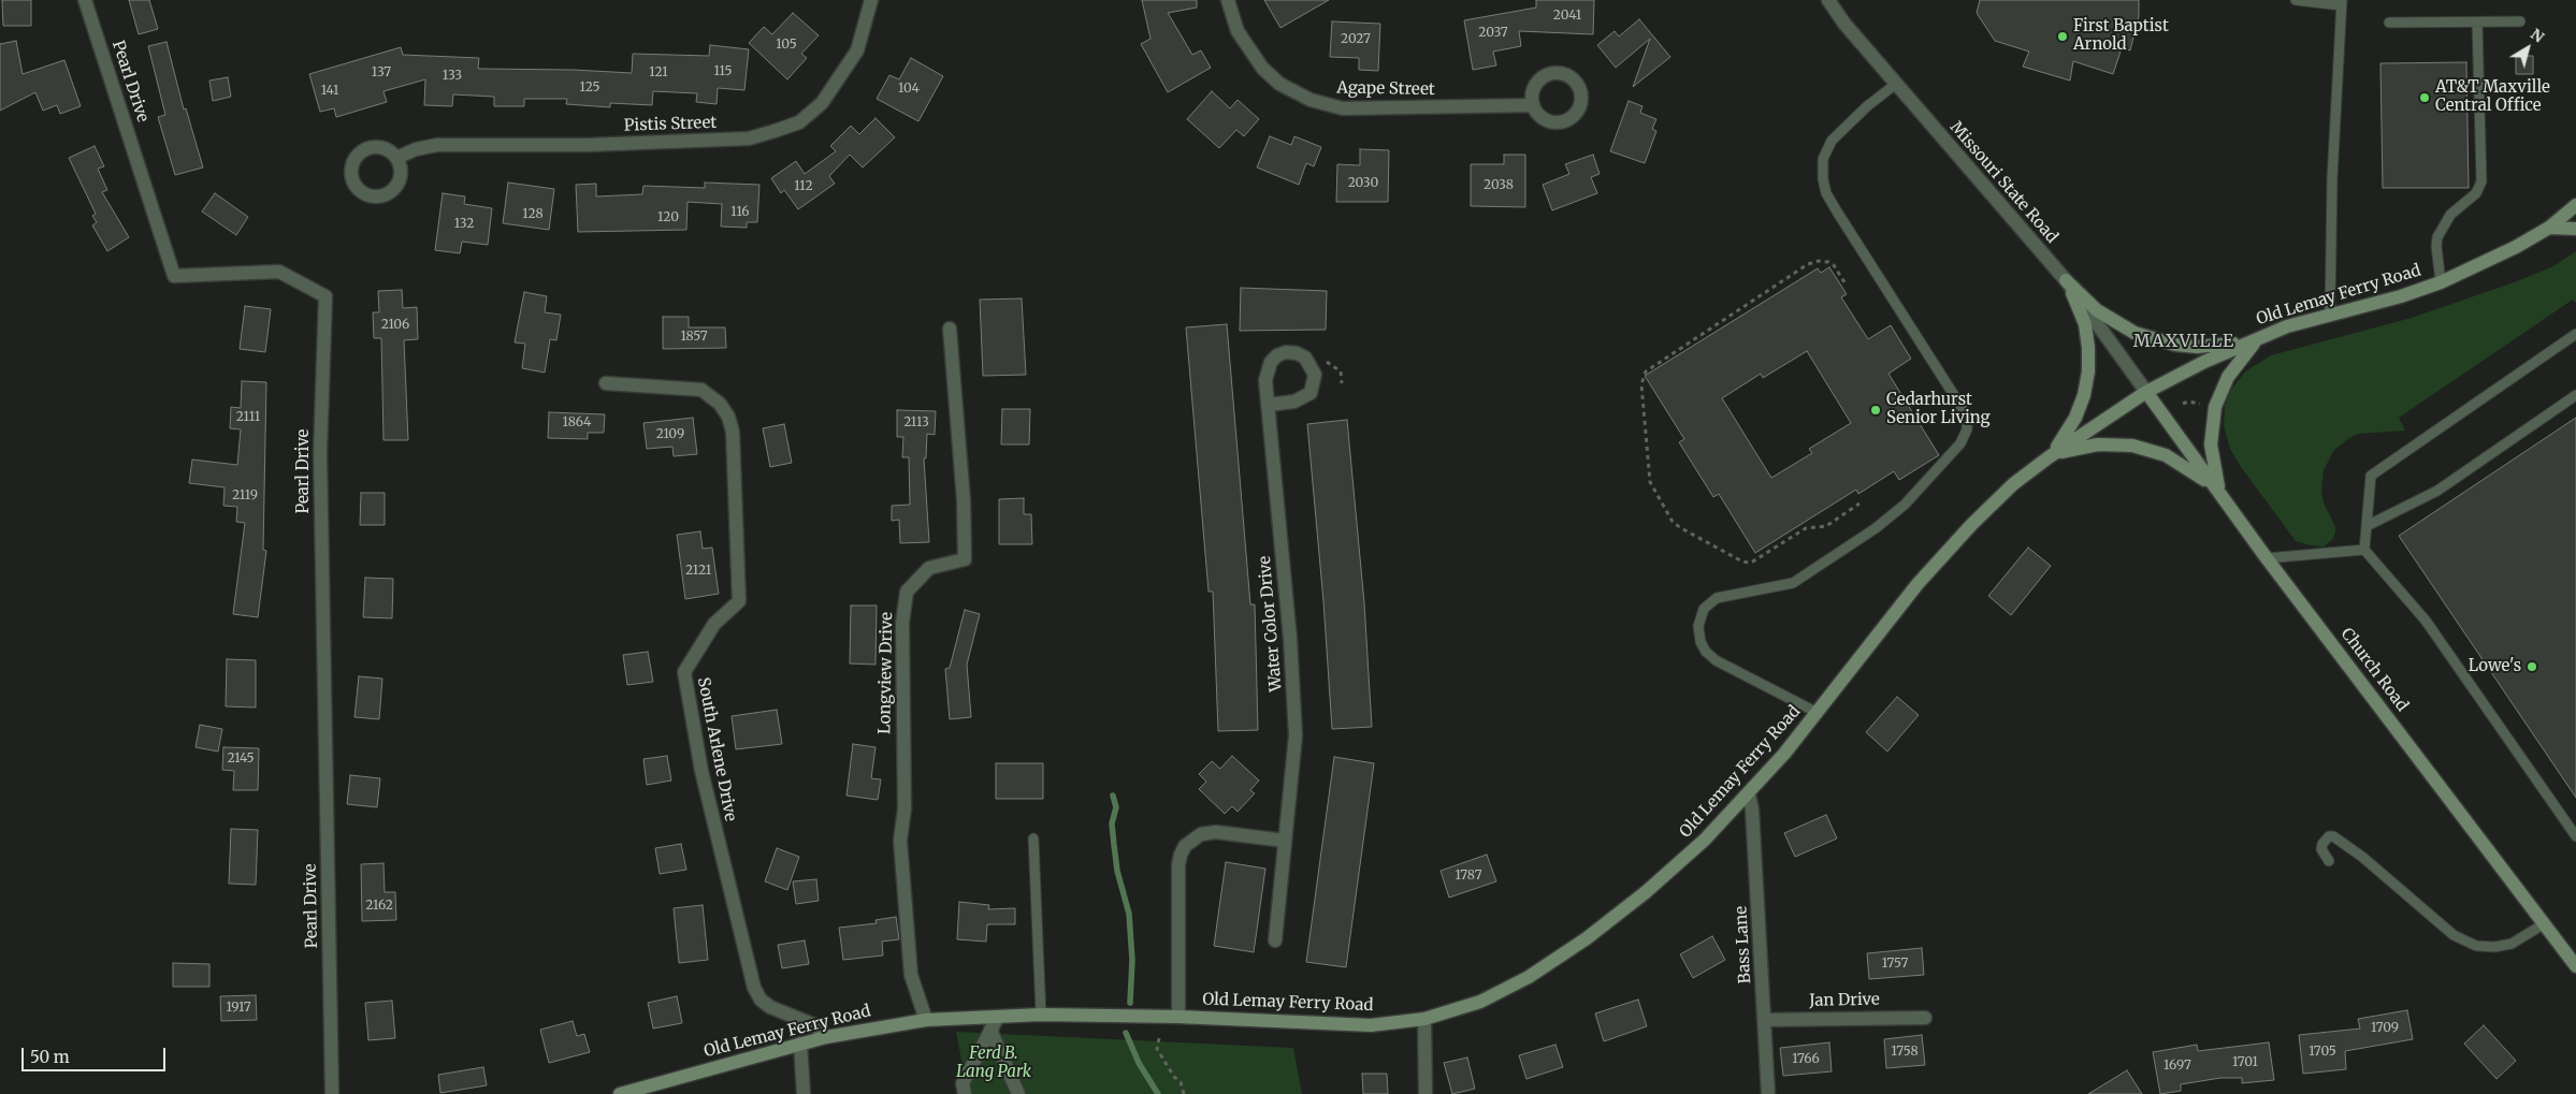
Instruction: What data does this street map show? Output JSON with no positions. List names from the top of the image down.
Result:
{
  "streets": {
    "main road": ["Old Lemay Ferry Road", "Church Road"],
    "street": [
      "Pearl Drive",
      "Agape Street",
      "Pistis Street",
      "Missouri State Road",
      "Water Color Drive",
      "Longview Drive",
      "South Arlene Drive",
      "Bass Lane",
      "Jan Drive"
    ]
  },
  "crossings": [
    ["Missouri State Road", "Old Lemay Ferry Road"],
    ["Missouri State Road", "Church Road"],
    ["Old Lemay Ferry Road", "Church Road"],
    ["Old Lemay Ferry Road", "Longview Drive"],
    ["Old Lemay Ferry Road", "South Arlene Drive"],
    ["Old Lemay Ferry Road", "Bass Lane"],
    ["Bass Lane", "Jan Drive"]
  ],
  "districts": ["MAXVILLE"],
  "parks": ["Ferd B. Lang Park"],
  "places": [
    "First Baptist Arnold",
    "AT&T Maxville Central Office",
    "Cedarhurst Senior Living",
    "Lowe's"
  ],
  "house_numbers": [
    "2041",
    "2037",
    "2027",
    "105",
    "115",
    "137",
    "121",
    "133",
    "125",
    "104",
    "141",
    "2030",
    "2038",
    "112",
    "116",
    "128",
    "120",
    "132",
    "2106",
    "1857",
    "2111",
    "1864",
    "2113",
    "2109",
    "2119",
    "2121",
    "2145",
    "1787",
    "2162",
    "1757",
    "1917",
    "1709",
    "1758",
    "1705",
    "1766",
    "1701",
    "1697"
  ],
  "scale_bar": "50 m",
  "north": "top right"
}
